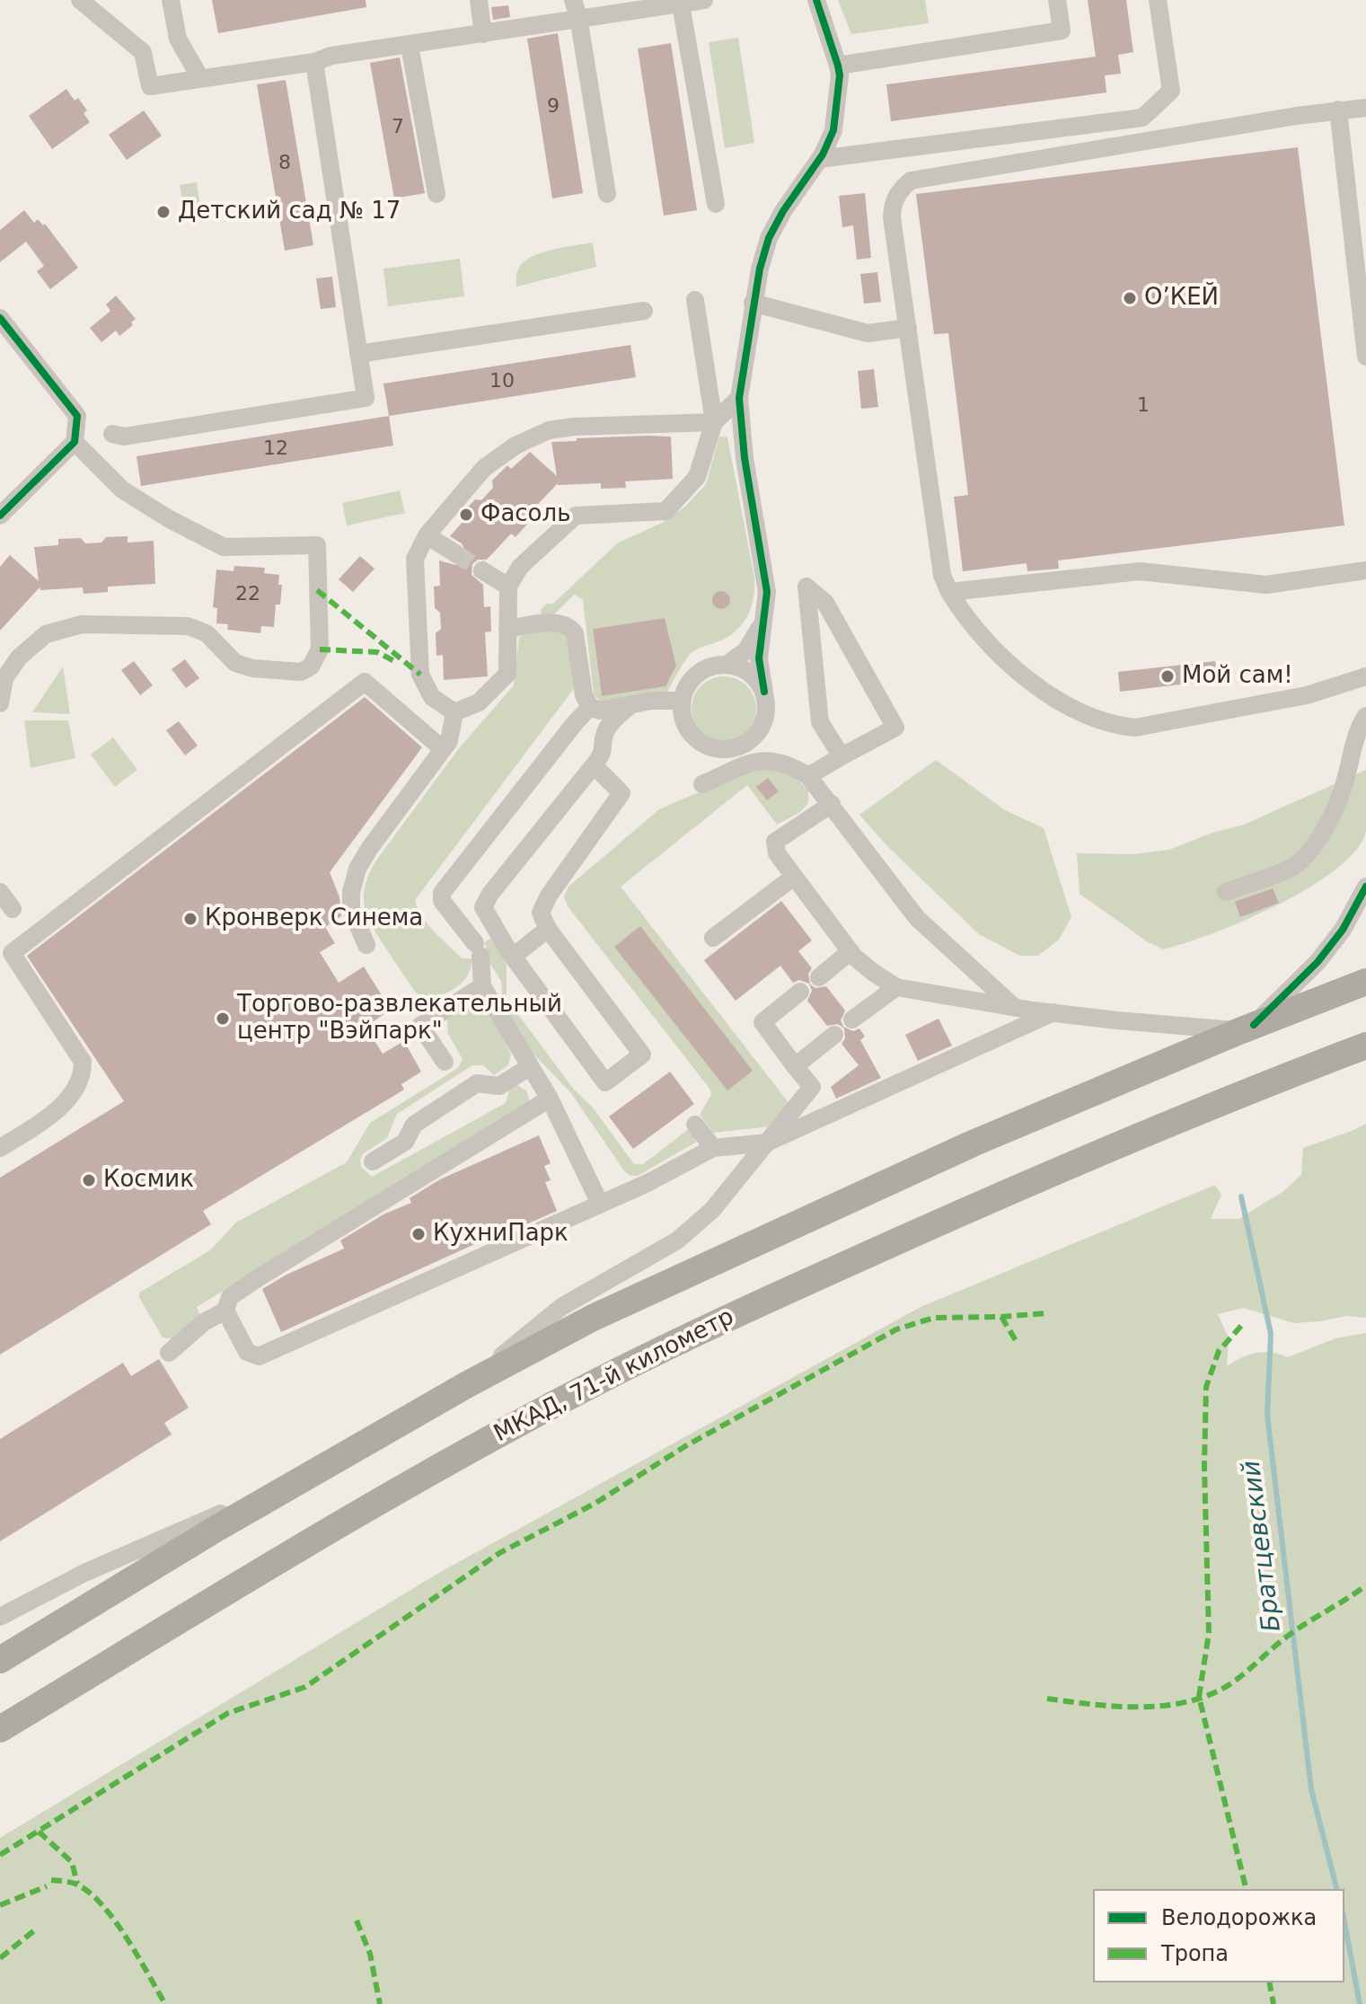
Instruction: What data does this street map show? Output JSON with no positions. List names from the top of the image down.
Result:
{
  "streets": {
    "highway": ["МКАД, 71-й километр"]
  },
  "water": ["Братцевский"],
  "places": [
    "Детский сад № 17",
    "О’КЕЙ",
    "Фасоль",
    "Мой сам!",
    "Кронверк Синема",
    "Торгово-развлекательный центр \"Вэйпарк\"",
    "Космик",
    "КухниПарк"
  ],
  "house_numbers": [
    "9",
    "7",
    "8",
    "10",
    "1",
    "12",
    "22"
  ],
  "legend": ["Велодорожка", "Тропа"]
}
